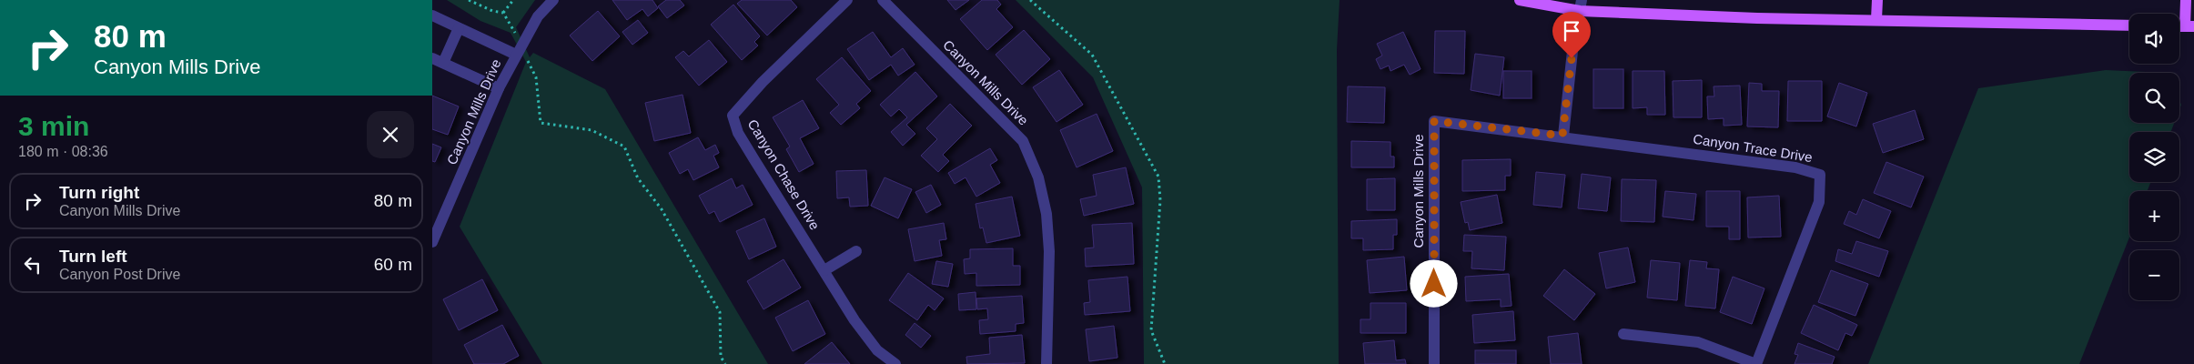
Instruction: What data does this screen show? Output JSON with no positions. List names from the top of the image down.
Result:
{
  "streets": {
    "street": ["Canyon Mills Drive", "Canyon Trace Drive", "Canyon Chase Drive"]
  },
  "crossings": [
    ["Canyon Mills Drive", "Canyon Trace Drive"]
  ],
  "page": {
    "turn": ["80 m", "Canyon Mills Drive"],
    "map_buttons": ["+", "−"],
    "heading": ["3 min", "180 m · 08:36"],
    "list": [
      {
        "name": "Turn right",
        "note": "Canyon Mills Drive",
        "value": "80 m"
      },
      {
        "name": "Turn left",
        "note": "Canyon Post Drive",
        "value": "60 m"
      }
    ]
  }
}
